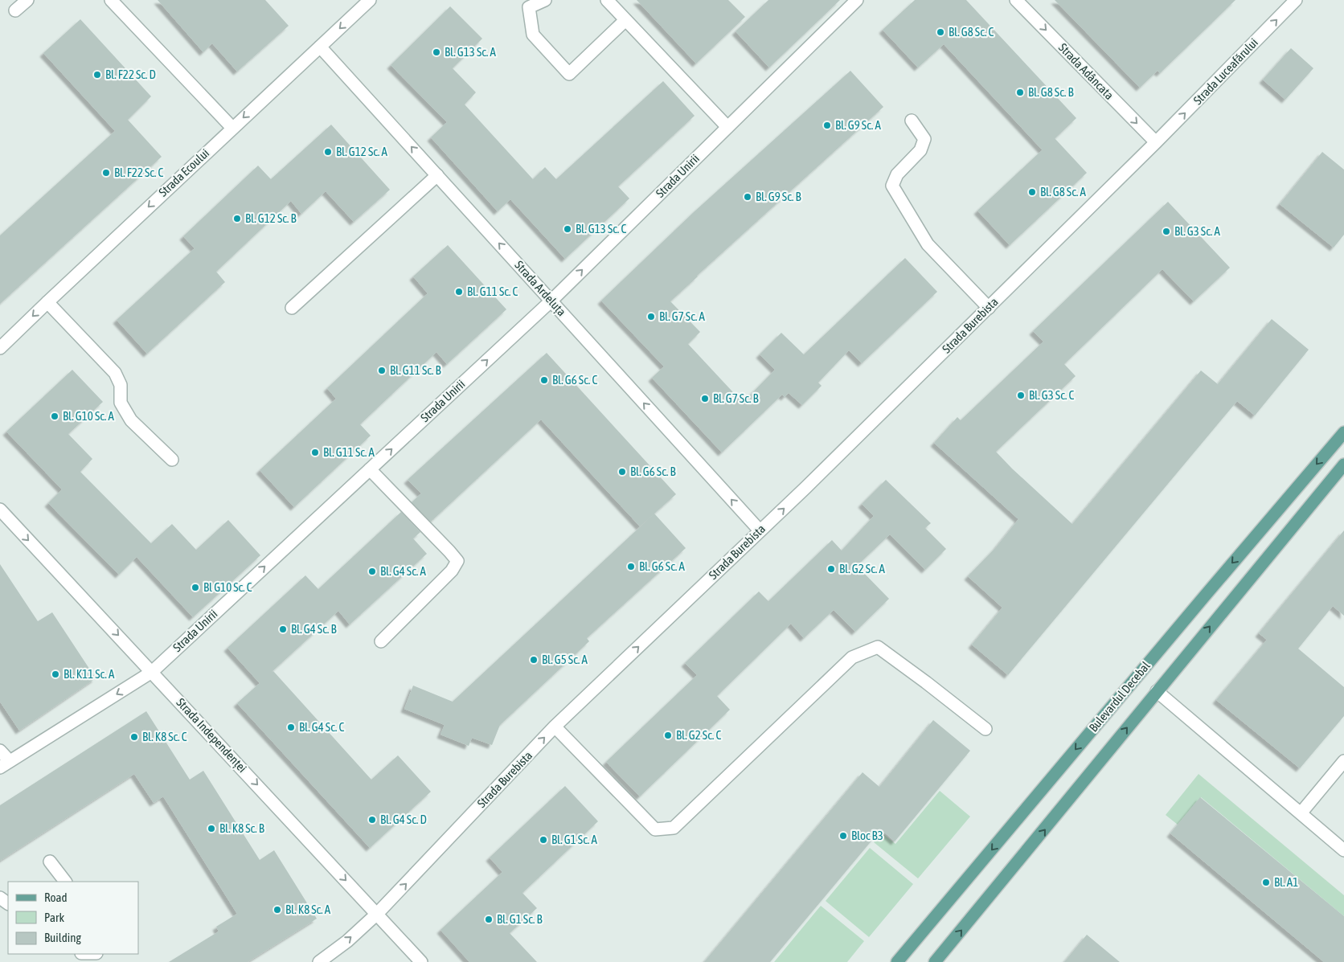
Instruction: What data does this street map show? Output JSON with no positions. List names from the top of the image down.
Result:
{
  "streets": {
    "main road": ["Bulevardul Decebal"],
    "street": [
      "Strada Adâncata",
      "Strada Luceafărului",
      "Strada Ecoului",
      "Strada Unirii",
      "Strada Ardeluța",
      "Strada Burebista",
      "Strada Independenței"
    ]
  },
  "crossings": [
    ["Strada Adâncata", "Strada Luceafărului"],
    ["Strada Adâncata", "Strada Burebista"],
    ["Strada Luceafărului", "Strada Burebista"],
    ["Strada Ecoului", "Strada Ardeluța"],
    ["Strada Unirii", "Strada Ardeluța"],
    ["Strada Unirii", "Strada Independenței"],
    ["Strada Ardeluța", "Strada Burebista"],
    ["Strada Burebista", "Strada Independenței"]
  ],
  "one_way": [
    "Strada Adâncata",
    "Strada Luceafărului",
    "Strada Ecoului",
    "Strada Ardeluța",
    "Strada Burebista",
    "Strada Independenței"
  ],
  "places": [
    "Bl. G8 Sc. C",
    "Bl. G13 Sc. A",
    "Bl. F22 Sc. D",
    "Bl. G8 Sc. B",
    "Bl. G9 Sc. A",
    "Bl. G12 Sc. A",
    "Bl. F22 Sc. C",
    "Bl. G8 Sc. A",
    "Bl. G9 Sc. B",
    "Bl. G12 Sc. B",
    "Bl. G13 Sc. C",
    "Bl. G3 Sc. A",
    "Bl. G11 Sc. C",
    "Bl. G7 Sc. A",
    "Bl. G11 Sc. B",
    "Bl. G6 Sc. C",
    "Bl. G3 Sc. C",
    "Bl. G7 Sc. B",
    "Bl. G10 Sc. A",
    "Bl. G11 Sc. A",
    "Bl. G6 Sc. B",
    "Bl. G6 Sc. A",
    "Bl. G2 Sc. A",
    "Bl. G4 Sc. A",
    "Bl G10 Sc. C",
    "Bl. G4 Sc. B",
    "Bl. G5 Sc. A",
    "Bl. K11 Sc. A",
    "Bl. G4 Sc. C",
    "Bl. G2 Sc. C",
    "Bl. K8 Sc. C",
    "Bl. G4 Sc. D",
    "Bl. K8 Sc. B",
    "Bloc B3",
    "Bl. G1 Sc. A",
    "Bl. A1",
    "Bl. K8 Sc. A",
    "Bl. G1 Sc. B"
  ],
  "legend": ["Road", "Park", "Building"]
}
